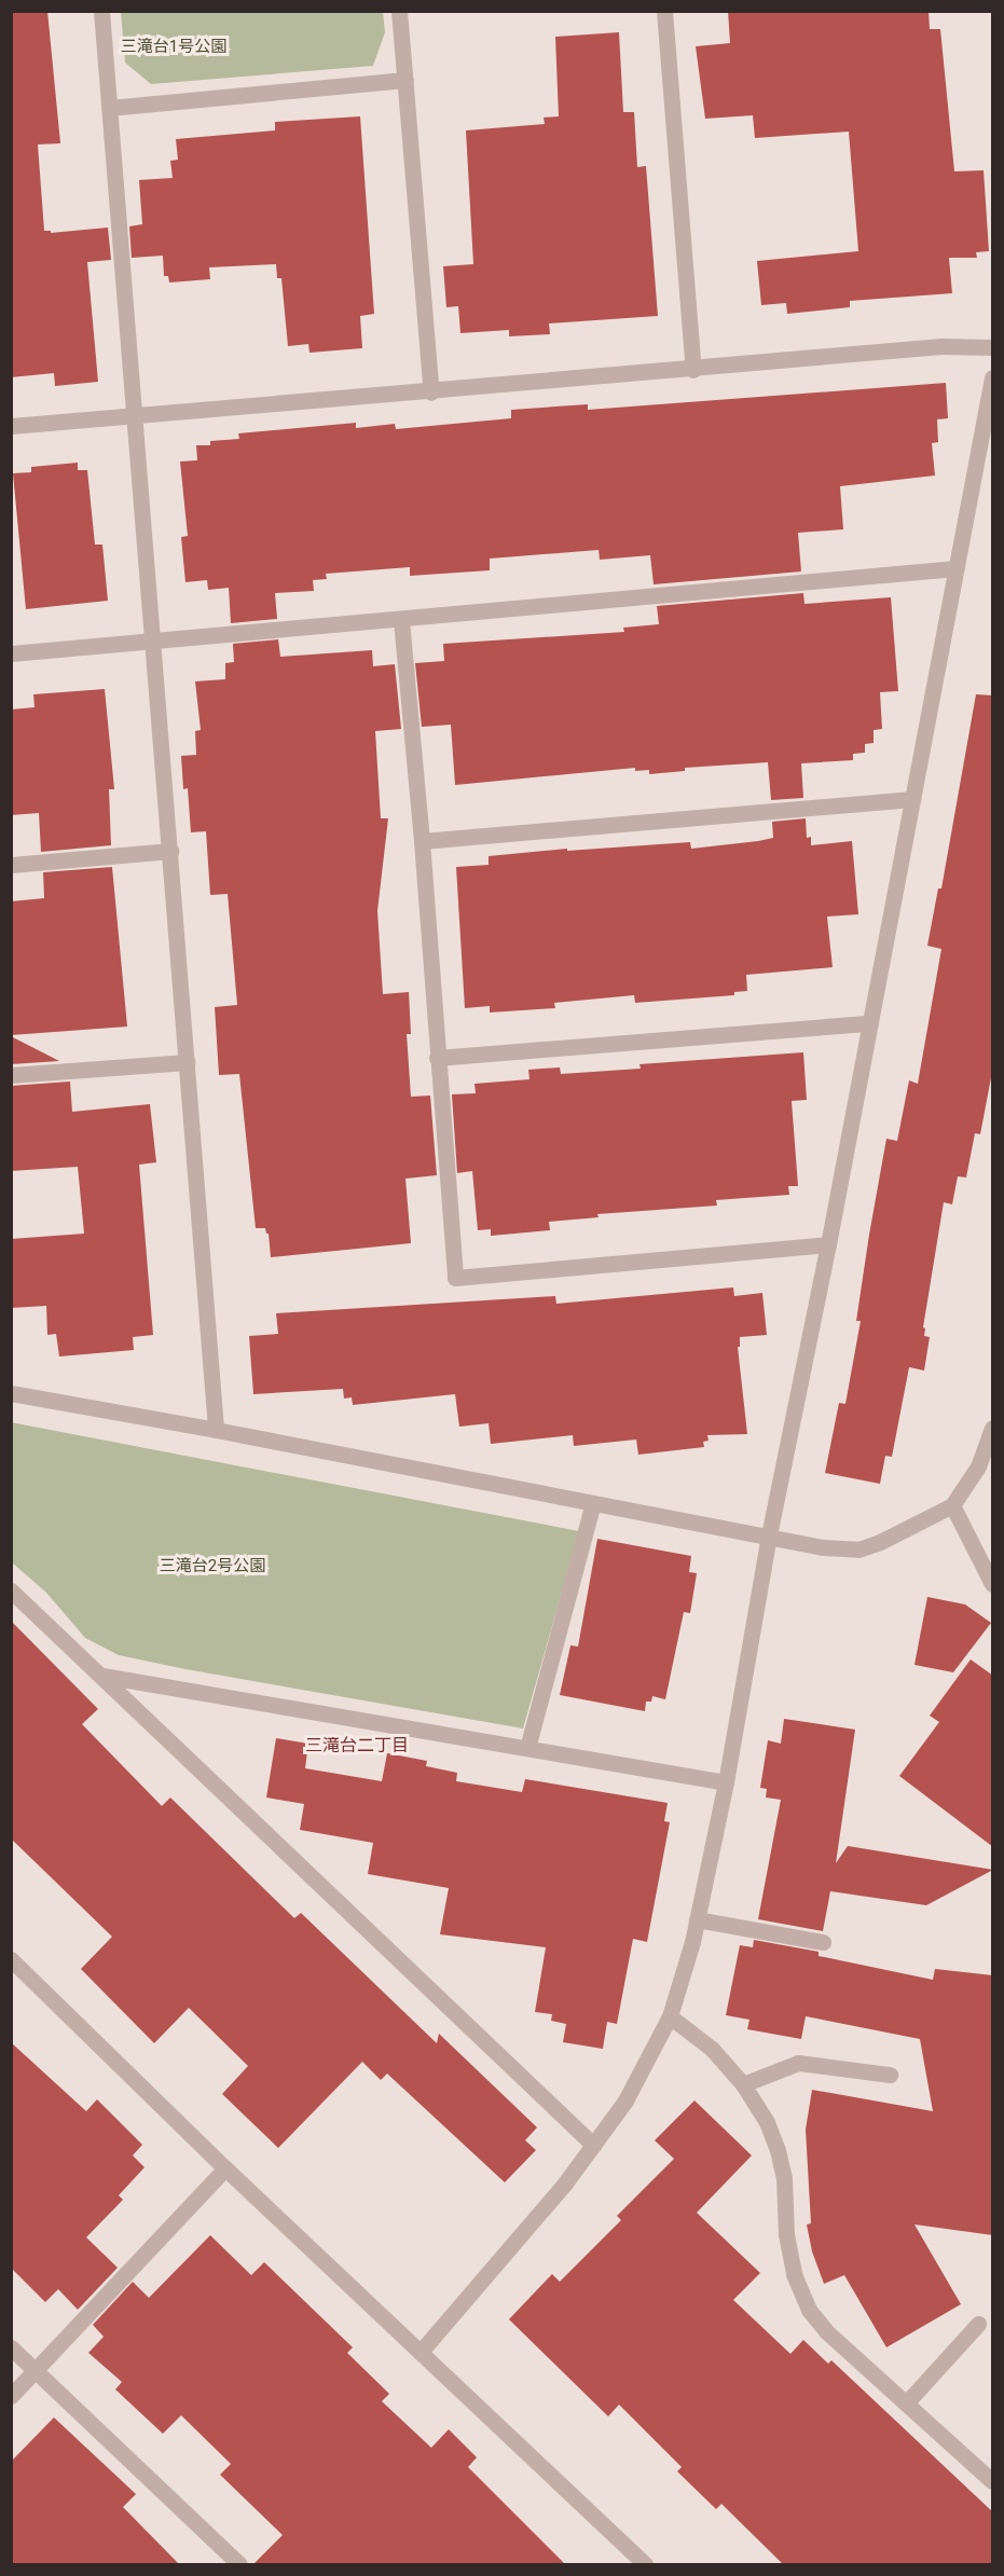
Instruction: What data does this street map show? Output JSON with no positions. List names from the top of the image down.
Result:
{
  "districts": ["三滝台二丁目"],
  "parks": ["三滝台1号公園", "三滝台2号公園"]
}
